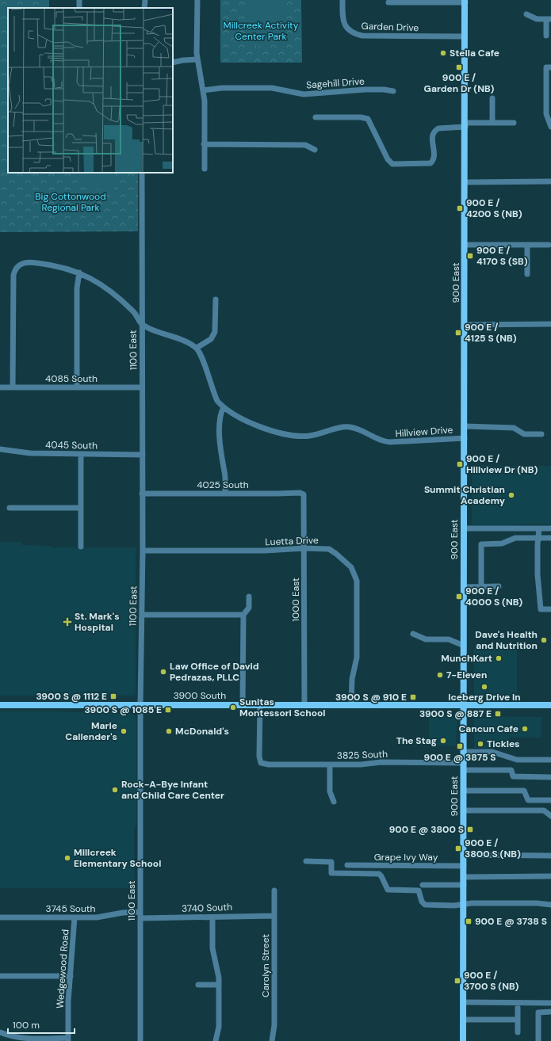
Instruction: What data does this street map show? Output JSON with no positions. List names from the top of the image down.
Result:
{
  "streets": {
    "main road": ["900 East", "3900 South"],
    "street": [
      "Garden Drive",
      "Sagehill Drive",
      "1100 East",
      "4085 South",
      "Hillview Drive",
      "4045 South",
      "4025 South",
      "Luetta Drive",
      "1000 East",
      "3825 South",
      "Grape Ivy Way",
      "3740 South",
      "3745 South",
      "Carolyn Street",
      "Wedgewood Road"
    ]
  },
  "crossings": [
    ["Garden Drive", "900 East"],
    ["900 East", "Hillview Drive"],
    ["900 East", "3900 South"],
    ["900 East", "3825 South"],
    ["900 East", "Grape Ivy Way"],
    ["1100 East", "4085 South"],
    ["1100 East", "4045 South"],
    ["1100 East", "4025 South"],
    ["1100 East", "Luetta Drive"],
    ["1100 East", "3900 South"],
    ["1100 East", "3740 South"],
    ["1100 East", "3745 South"],
    ["4025 South", "1000 East"],
    ["Luetta Drive", "1000 East"],
    ["Luetta Drive", "3900 South"],
    ["1000 East", "3900 South"],
    ["3900 South", "3825 South"],
    ["3740 South", "3745 South"],
    ["3740 South", "Carolyn Street"],
    ["3745 South", "Wedgewood Road"]
  ],
  "parks": ["Millcreek Activity Center Park", "Big Cottonwood Regional Park"],
  "places": {
    "other": [
      "Stella Cafe",
      "Summit Christian Academy",
      "Dave's Health and Nutrition",
      "MunchKart",
      "Law Office of David Pedrazas, PLLC",
      "7-Eleven",
      "Iceberg Drive In",
      "Sunitas Montessori School",
      "Cancun Cafe",
      "Marie Callender's",
      "McDonald's",
      "The Stag",
      "Tickles",
      "Rock-A-Bye Infant and Child Care Center",
      "Millcreek Elementary School"
    ],
    "transit": [
      "900 E / Garden Dr (NB)",
      "900 E / 4200 S (NB)",
      "900 E / 4170 S (SB)",
      "900 E / 4125 S (NB)",
      "900 E / Hillview Dr (NB)",
      "900 E / 4000 S (NB)",
      "3900 S @ 1112 E",
      "3900 S @ 910 E",
      "3900 S @ 1085 E",
      "3900 S @ 887 E",
      "900 E @ 3875 S",
      "900 E @ 3800 S",
      "900 E / 3800 S (NB)",
      "900 E @ 3738 S",
      "900 E / 3700 S (NB)"
    ],
    "health": ["St. Mark's Hospital"]
  },
  "scale_bar": "100 m"
}
